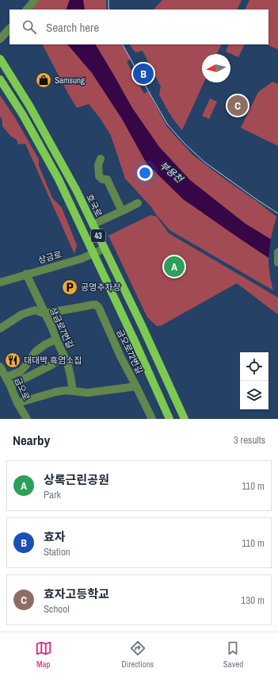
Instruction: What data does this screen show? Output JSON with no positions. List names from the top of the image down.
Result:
{
  "streets": {
    "main road": ["호국로", "43"],
    "street": [
      "상금로",
      "상금로7번길",
      "금오로72번길",
      "금오로"
    ]
  },
  "crossings": [
    ["호국로", "상금로"],
    ["43", "상금로"],
    ["상금로", "상금로7번길"],
    ["상금로7번길", "금오로72번길"],
    ["금오로72번길", "금오로"]
  ],
  "water": ["부용천"],
  "places": {
    "shop": ["Samsung"],
    "parking": ["공영주차장"],
    "restaurant": ["대대박 흑염소집"]
  },
  "north": "left",
  "page": {
    "search": "Search here",
    "pins": ["B", "C", "A"],
    "heading": ["Nearby", "3 results"],
    "list": [
      {
        "mark": "A",
        "name": "상록근린공원",
        "note": "Park",
        "value": "110 m"
      },
      {
        "mark": "B",
        "name": "효자",
        "note": "Station",
        "value": "110 m"
      },
      {
        "mark": "C",
        "name": "효자고등학교",
        "note": "School",
        "value": "130 m"
      }
    ],
    "nav": ["Map", "Directions", "Saved"]
  }
}
